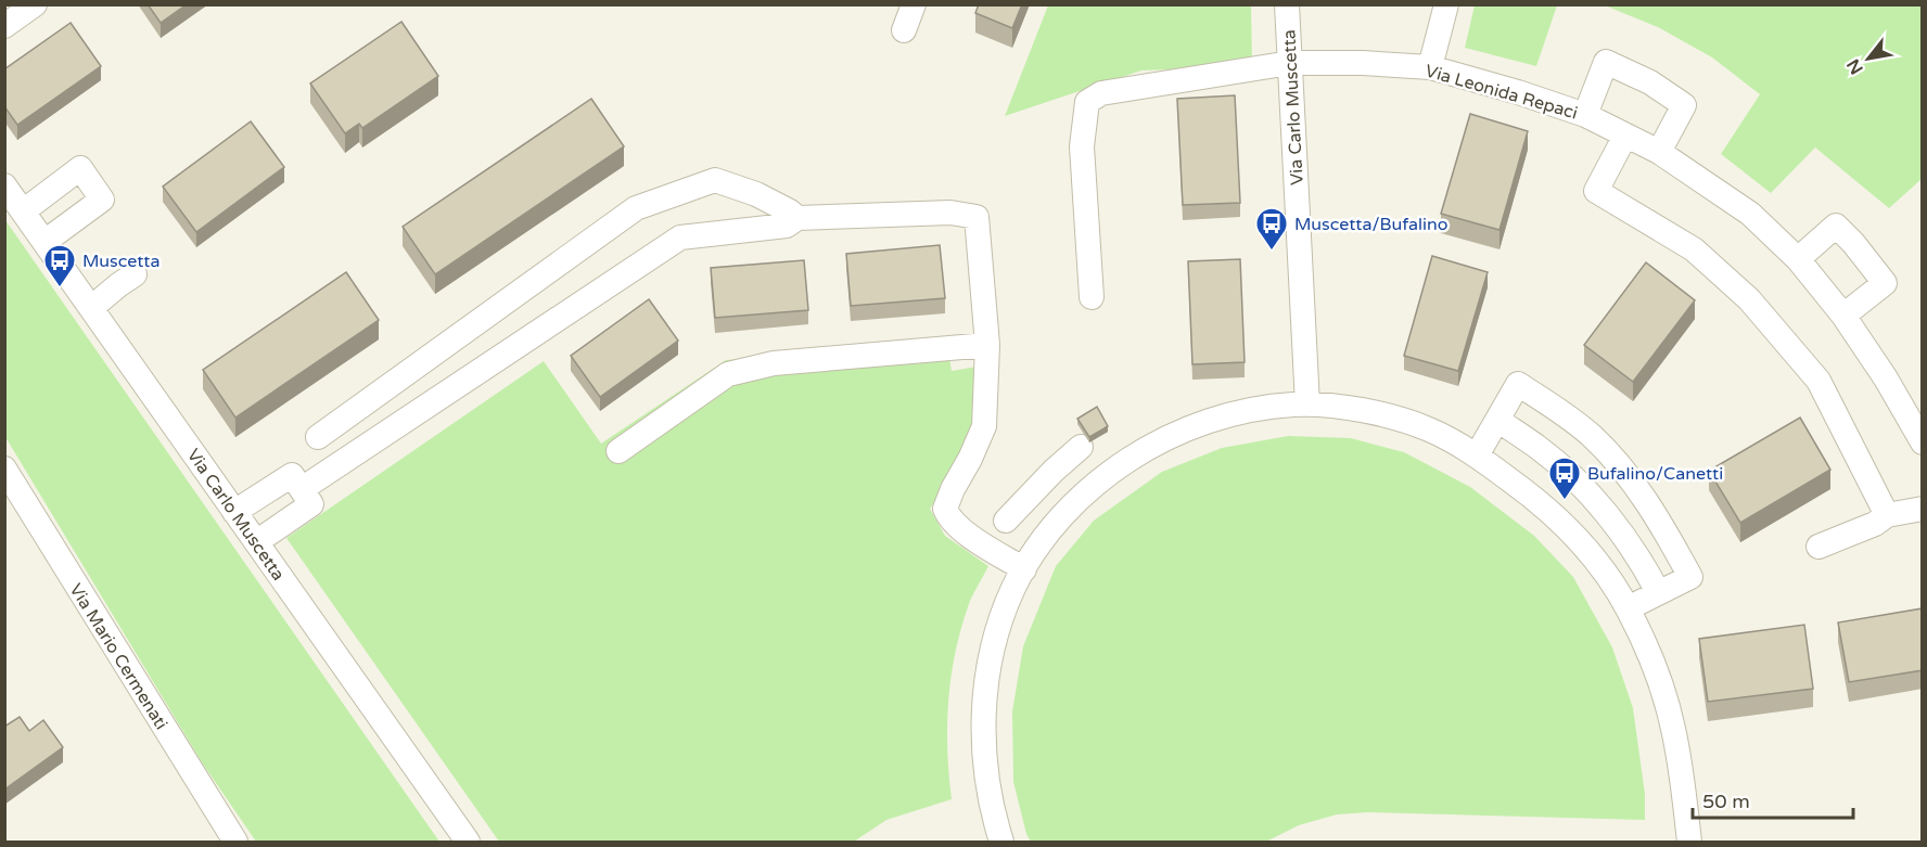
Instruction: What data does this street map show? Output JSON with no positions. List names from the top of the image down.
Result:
{
  "streets": {
    "street": ["Via Leonida Repaci", "Via Carlo Muscetta", "Via Mario Cermenati"]
  },
  "crossings": [
    ["Via Leonida Repaci", "Via Carlo Muscetta"]
  ],
  "places": {
    "bus stop": ["Muscetta/Bufalino", "Muscetta", "Bufalino/Canetti"]
  },
  "scale_bar": "50 m",
  "north": "bottom left"
}
